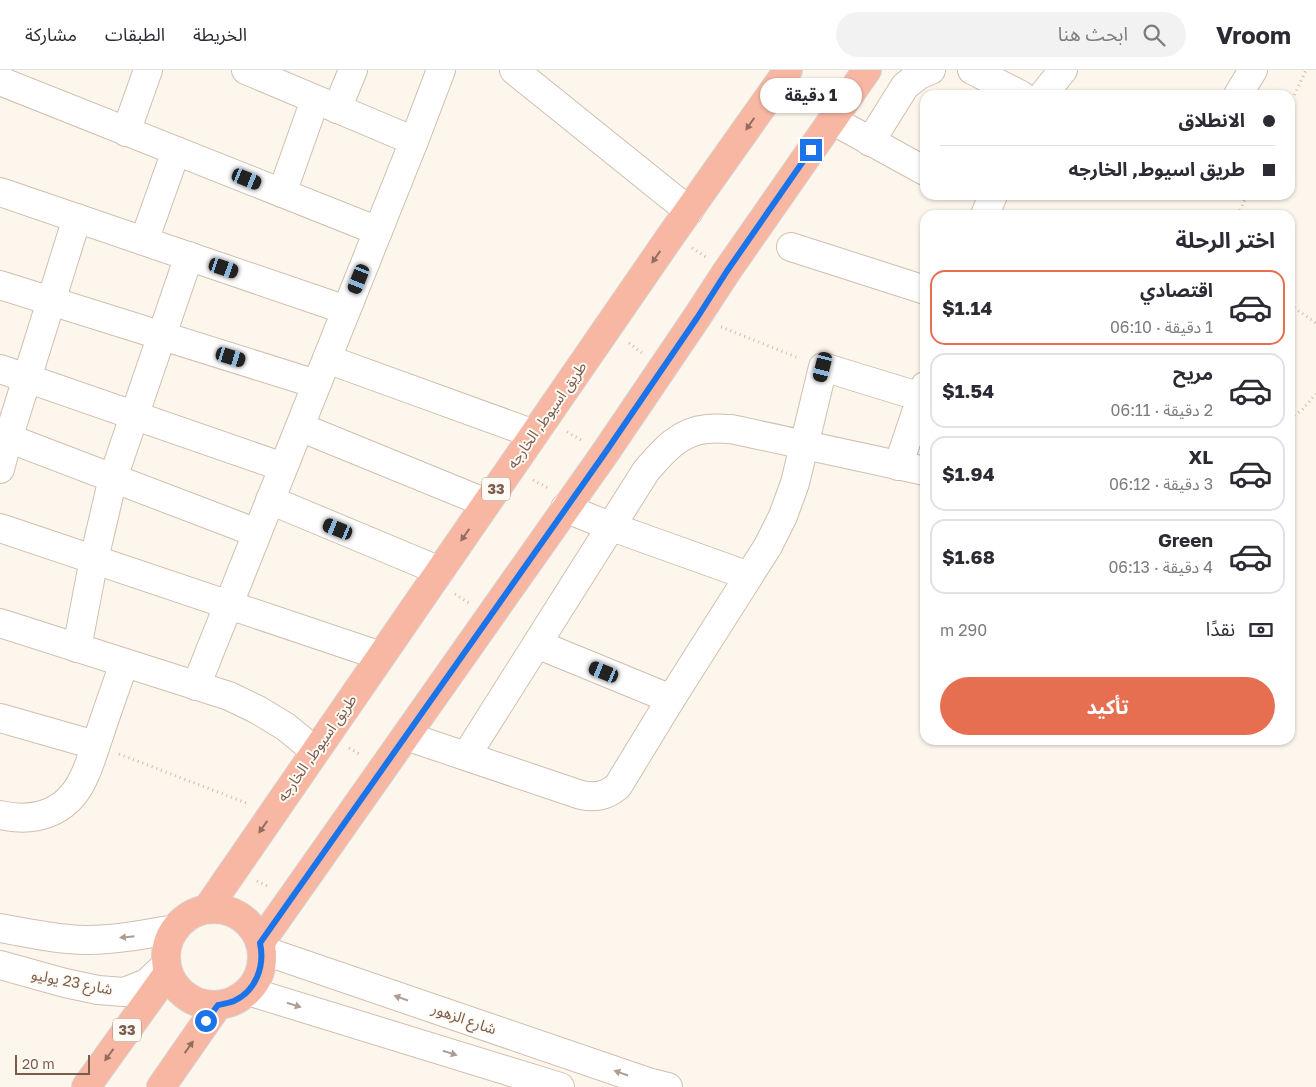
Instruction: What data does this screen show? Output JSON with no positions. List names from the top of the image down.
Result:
{
  "streets": {
    "highway": ["طريق اسيوط, الخارجه", "33"],
    "street": ["شارع 23 يوليو", "شارع الزهور"]
  },
  "crossings": [
    ["طريق اسيوط, الخارجه", "33"],
    ["طريق اسيوط, الخارجه", "شارع 23 يوليو"],
    ["طريق اسيوط, الخارجه", "شارع الزهور"],
    ["33", "شارع 23 يوليو"],
    ["33", "شارع الزهور"],
    ["شارع 23 يوليو", "شارع الزهور"]
  ],
  "scale_bar": "20 m",
  "page": {
    "header": "Vroom",
    "search": "ابحث هنا",
    "nav": ["الخريطة", "الطبقات", "مشاركة"],
    "bubble": "1 دقيقة",
    "banner": ["الانطلاق", "طريق اسيوط, الخارجه"],
    "heading": "اختر الرحلة",
    "list": [
      {
        "name": "اقتصادي",
        "note": "1 دقيقة · 06:10",
        "value": "$1.14"
      },
      {
        "name": "مريح",
        "note": "2 دقيقة · 06:11",
        "value": "$1.54"
      },
      {
        "name": "XL",
        "note": "3 دقيقة · 06:12",
        "value": "$1.94"
      },
      {
        "name": "Green",
        "note": "4 دقيقة · 06:13",
        "value": "$1.68"
      }
    ],
    "pay": ["نقدًا", "290 m"],
    "buttons": "تأكيد",
    "scale": "20 m"
  }
}
